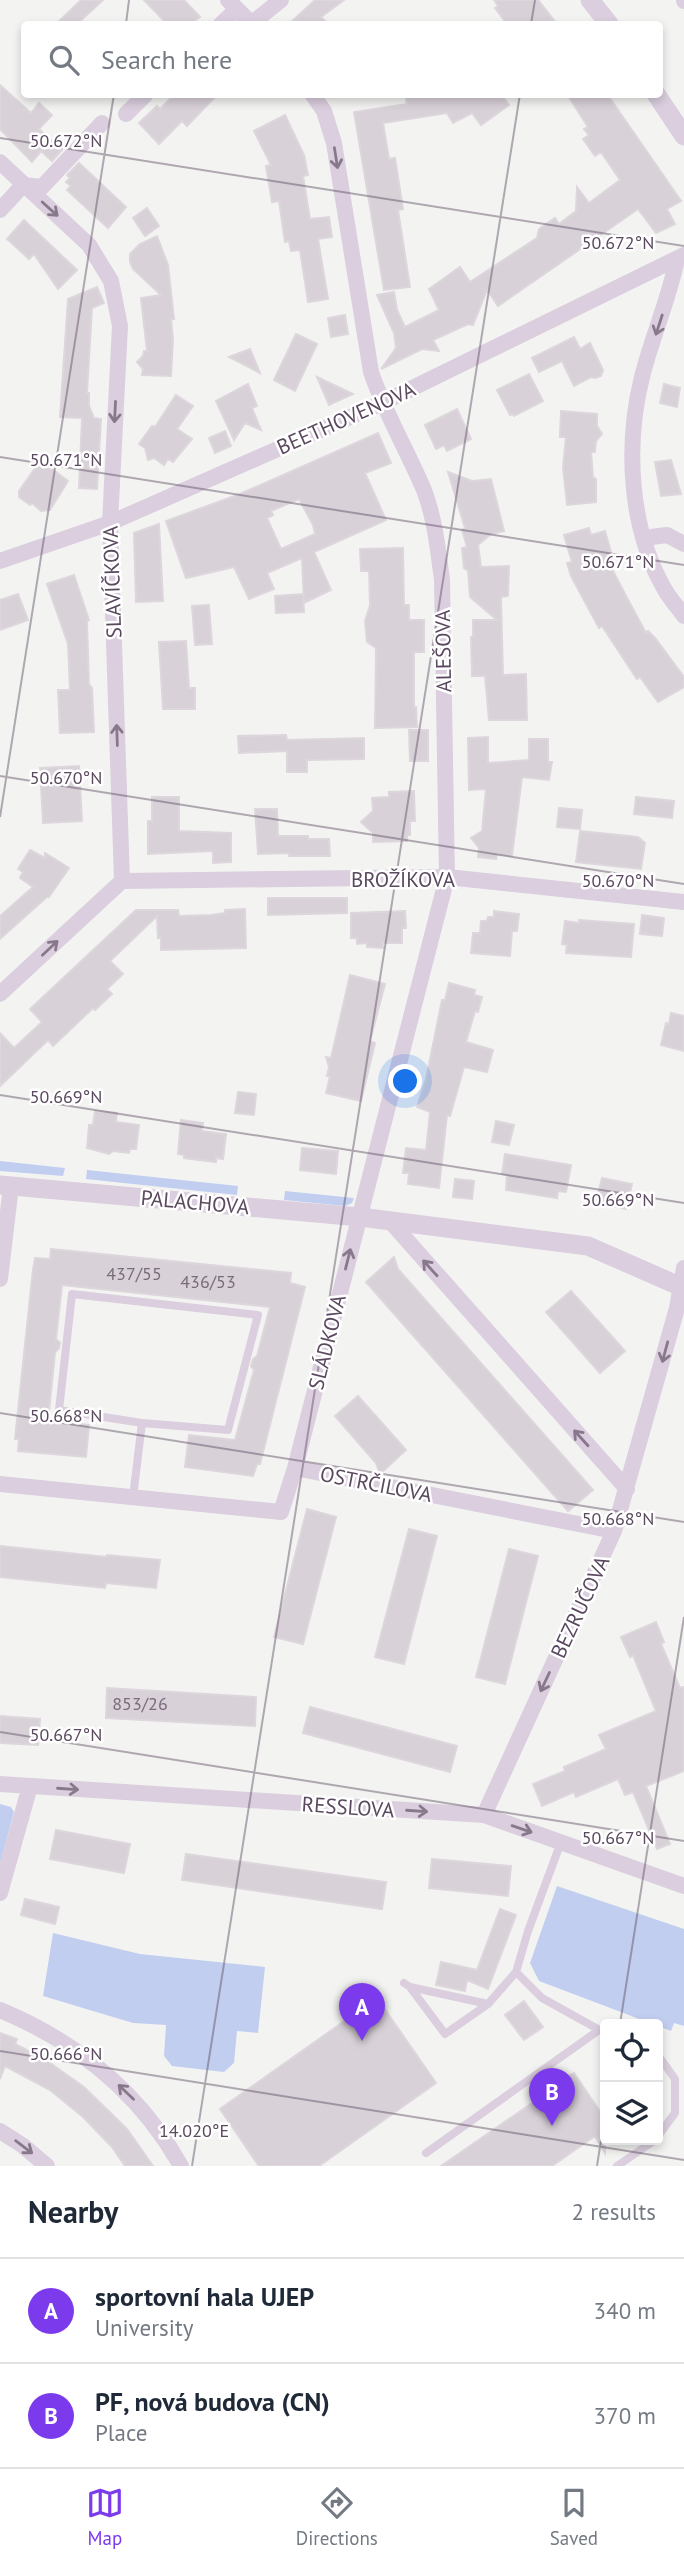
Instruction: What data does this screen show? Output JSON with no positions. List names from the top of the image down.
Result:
{
  "streets": {
    "street": [
      "BEETHOVENOVA",
      "SLAVÍČKOVA",
      "ALEŠOVA",
      "BROŽÍKOVA",
      "PALACHOVA",
      "SLÁDKOVA",
      "OSTRČILOVA",
      "BEZRUČOVA",
      "RESSLOVA"
    ]
  },
  "crossings": [
    ["BEETHOVENOVA", "SLAVÍČKOVA"],
    ["BEETHOVENOVA", "ALEŠOVA"],
    ["SLAVÍČKOVA", "BROŽÍKOVA"],
    ["ALEŠOVA", "BROŽÍKOVA"],
    ["ALEŠOVA", "PALACHOVA"],
    ["ALEŠOVA", "SLÁDKOVA"],
    ["PALACHOVA", "SLÁDKOVA"],
    ["PALACHOVA", "BEZRUČOVA"],
    ["SLÁDKOVA", "OSTRČILOVA"],
    ["OSTRČILOVA", "BEZRUČOVA"],
    ["BEZRUČOVA", "RESSLOVA"]
  ],
  "one_way": ["SLÁDKOVA", "BEZRUČOVA", "RESSLOVA"],
  "house_numbers": ["437/55", "436/53", "853/26"],
  "page": {
    "search": "Search here",
    "pins": ["A", "B"],
    "heading": ["Nearby", "2 results"],
    "list": [
      {
        "mark": "A",
        "name": "sportovní hala UJEP",
        "note": "University",
        "value": "340 m"
      },
      {
        "mark": "B",
        "name": "PF, nová budova (CN)",
        "note": "Place",
        "value": "370 m"
      }
    ],
    "nav": ["Map", "Directions", "Saved"]
  },
  "coordinates": [
    "50.672°N",
    "50.671°N",
    "50.670°N",
    "50.669°N",
    "50.668°N",
    "50.667°N",
    "50.666°N",
    "14.020°E"
  ]
}
